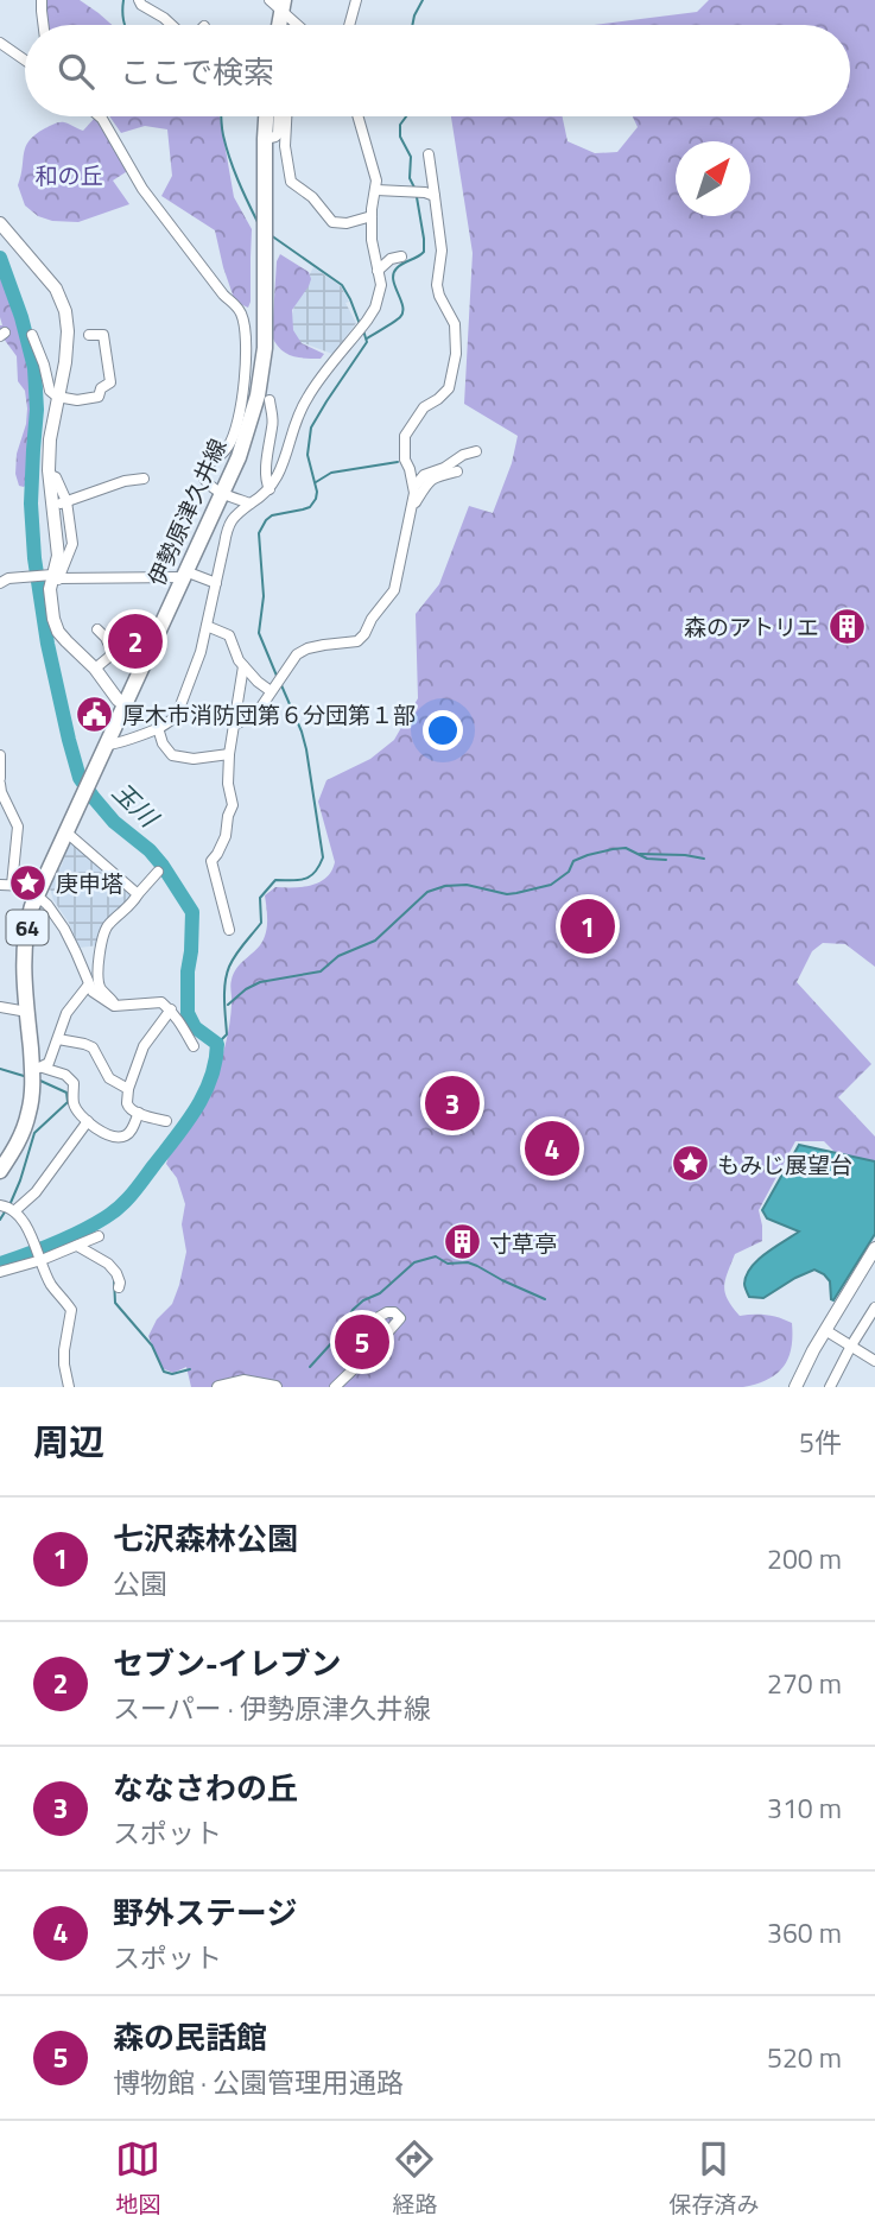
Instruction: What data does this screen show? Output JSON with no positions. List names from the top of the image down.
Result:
{
  "streets": {
    "main road": ["伊勢原津久井線", "64"]
  },
  "crossings": [
    ["伊勢原津久井線", "64"]
  ],
  "water": ["玉川"],
  "parks": ["和の丘"],
  "places": {
    "building": ["森のアトリエ", "寸草亭"],
    "public building": ["厚木市消防団第６分団第１部"],
    "place": ["庚申塔", "もみじ展望台"]
  },
  "north": "top right",
  "page": {
    "search": "ここで検索",
    "pins": [
      "2",
      "1",
      "3",
      "4",
      "5"
    ],
    "heading": ["周辺", "5件"],
    "list": [
      {
        "mark": "1",
        "name": "七沢森林公園",
        "note": "公園",
        "value": "200 m"
      },
      {
        "mark": "2",
        "name": "セブン-イレブン",
        "note": "スーパー · 伊勢原津久井線",
        "value": "270 m"
      },
      {
        "mark": "3",
        "name": "ななさわの丘",
        "note": "スポット",
        "value": "310 m"
      },
      {
        "mark": "4",
        "name": "野外ステージ",
        "note": "スポット",
        "value": "360 m"
      },
      {
        "mark": "5",
        "name": "森の民話館",
        "note": "博物館 · 公園管理用通路",
        "value": "520 m"
      }
    ],
    "nav": ["地図", "経路", "保存済み"]
  }
}
